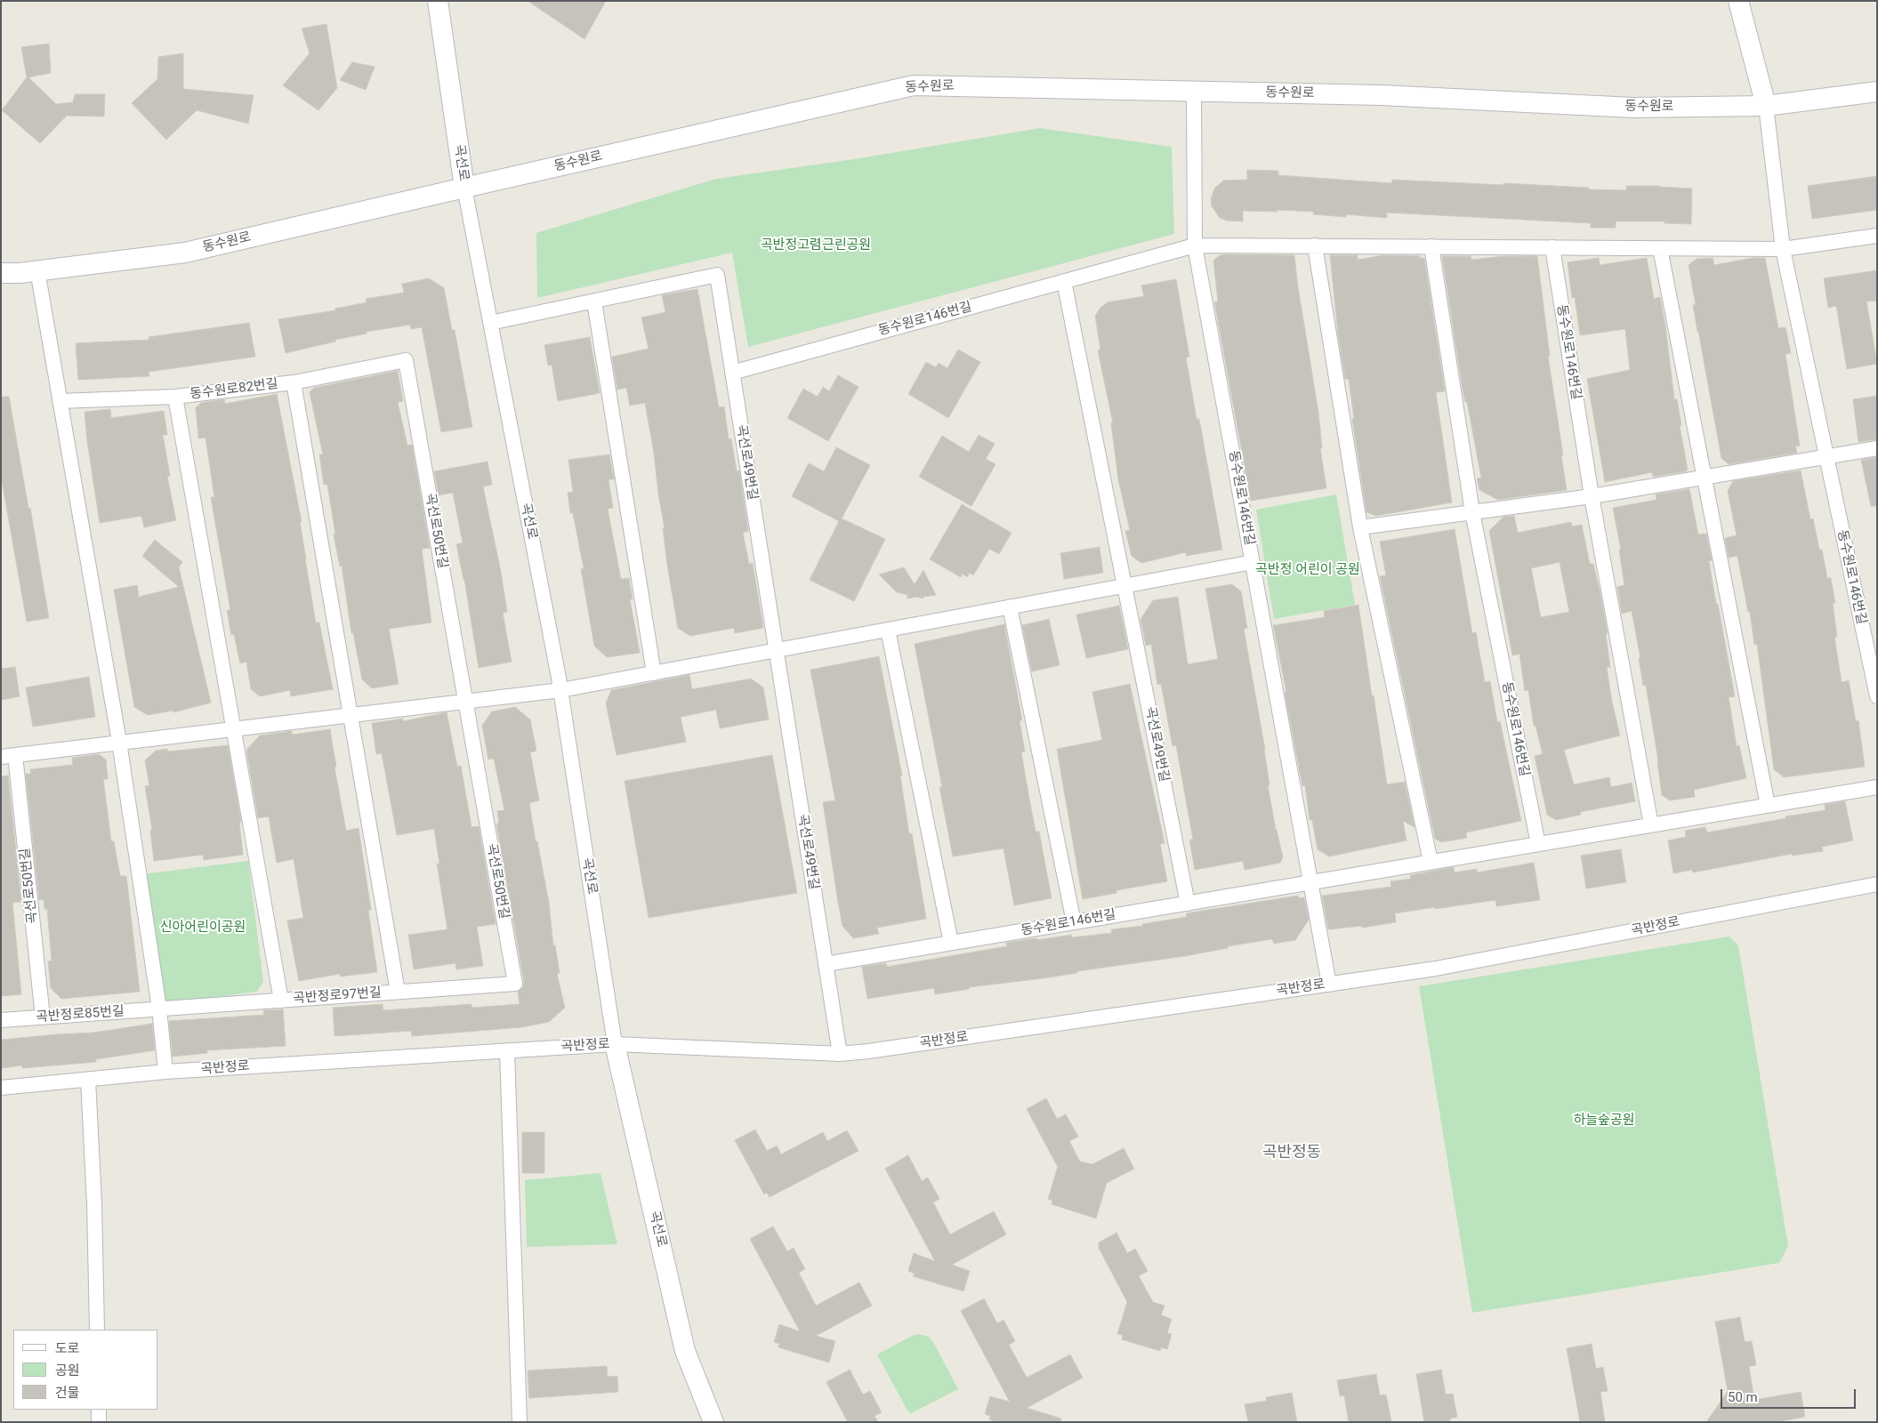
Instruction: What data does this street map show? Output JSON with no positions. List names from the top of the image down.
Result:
{
  "streets": {
    "main road": ["동수원로", "곡선로"],
    "street": [
      "동수원로146번길",
      "동수원로82번길",
      "곡선로49번길",
      "곡선로50번길",
      "곡반정로",
      "곡반정로97번길",
      "곡반정로85번길"
    ]
  },
  "crossings": [
    ["동수원로", "곡선로"],
    ["동수원로", "동수원로146번길"],
    ["곡선로", "곡선로50번길"],
    ["곡선로", "곡반정로"],
    ["동수원로146번길", "곡선로49번길"],
    ["동수원로146번길", "곡반정로"],
    ["동수원로82번길", "곡선로50번길"],
    ["곡선로49번길", "곡반정로"],
    ["곡선로50번길", "곡반정로97번길"],
    ["곡선로50번길", "곡반정로85번길"],
    ["곡반정로97번길", "곡반정로85번길"]
  ],
  "districts": ["곡반정동"],
  "parks": [
    "곡반정고렴근린공원",
    "곡반정 어린이 공원",
    "신아어린이공원",
    "하늘숲공원"
  ],
  "legend": ["도로", "공원", "건물"],
  "scale_bar": "50 m"
}
